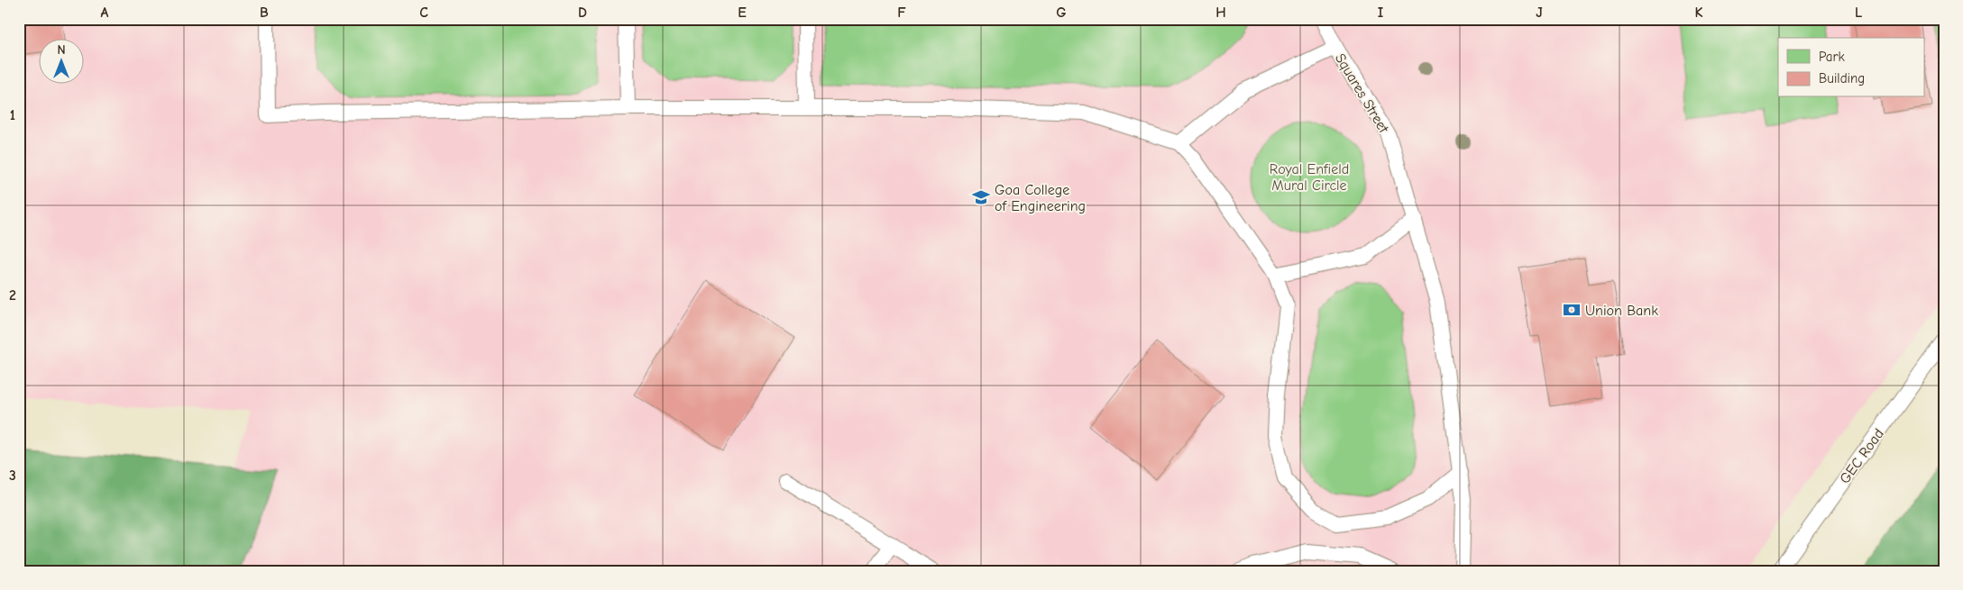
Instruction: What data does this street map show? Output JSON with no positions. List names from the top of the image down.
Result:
{
  "streets": {
    "lane": ["Squares Street", "GEC Road"]
  },
  "parks": ["Royal Enfield Mural Circle"],
  "places": {
    "school or university": ["Goa College of Engineering"],
    "bank": ["Union Bank"]
  },
  "legend": ["Park", "Building"],
  "north": "top",
  "grid": {
    "columns": [
      "A",
      "B",
      "C",
      "D",
      "E",
      "F",
      "G",
      "H",
      "I",
      "J",
      "K",
      "L"
    ],
    "rows": ["1", "2", "3"]
  }
}
